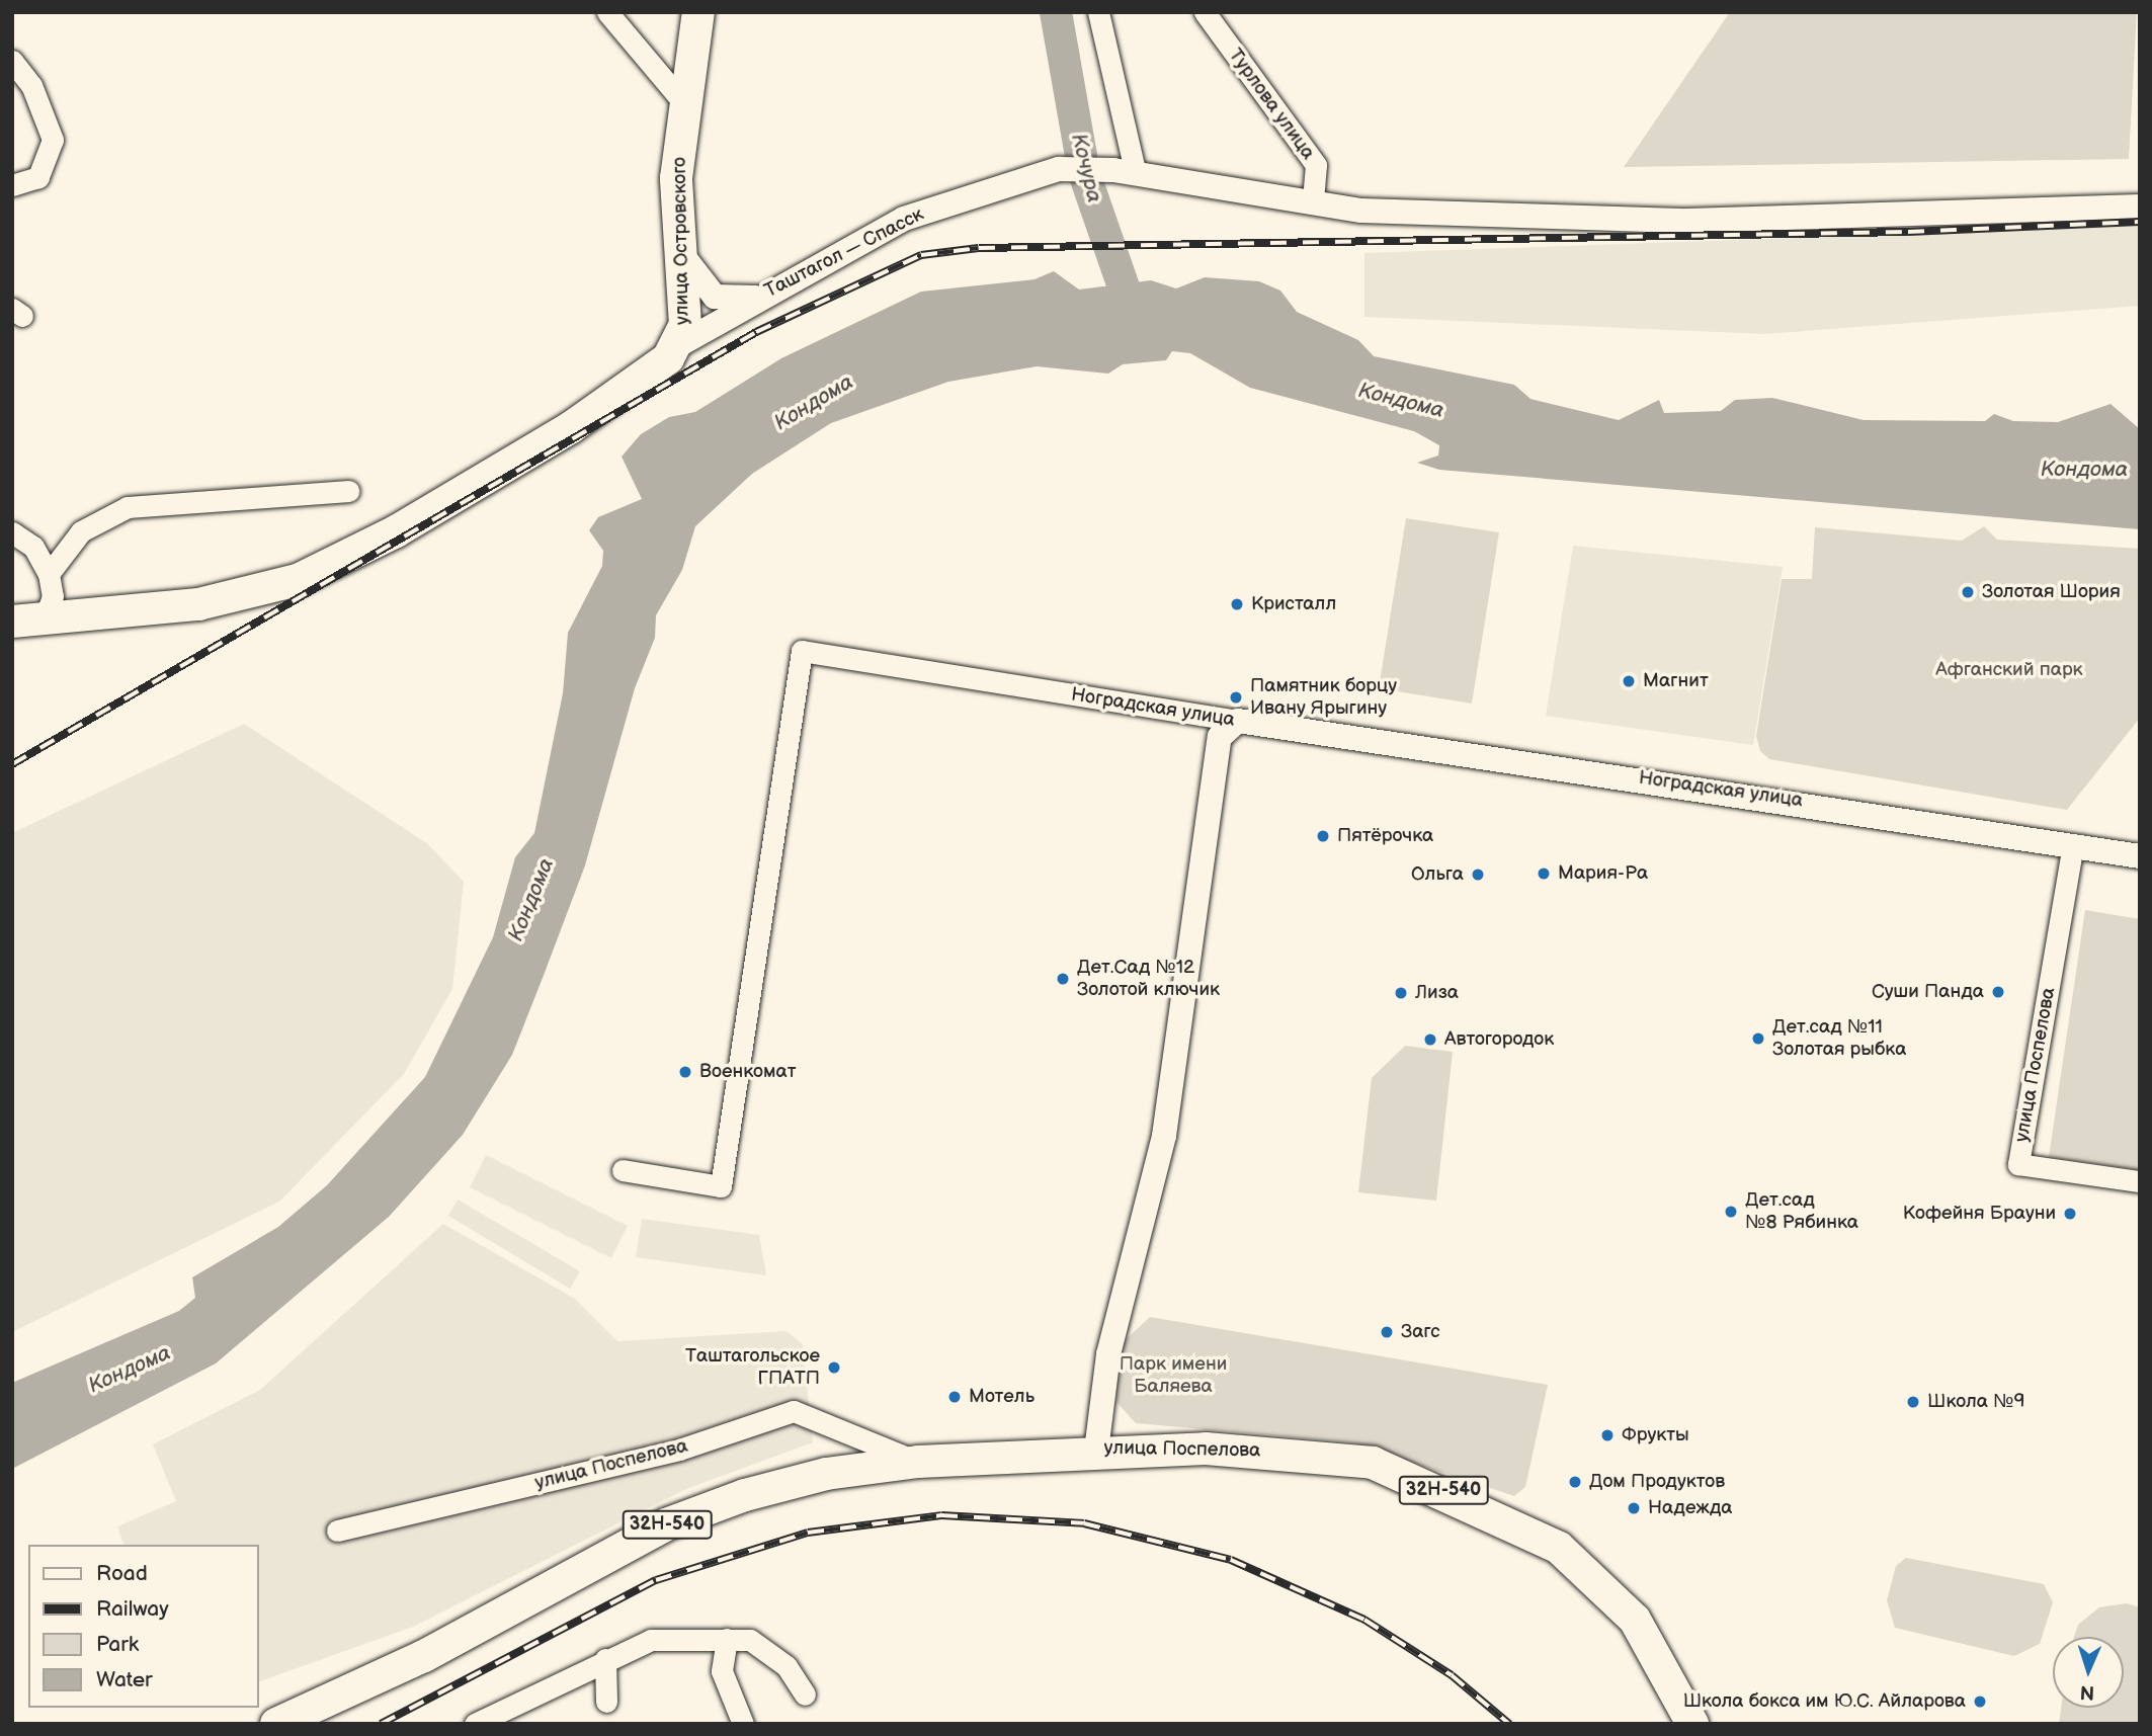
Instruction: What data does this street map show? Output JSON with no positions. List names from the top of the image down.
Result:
{
  "streets": {
    "main road": ["улица Островского", "улица Поспелова", "32Н-540"],
    "street": ["Турлова улица", "Таштагол — Спасск", "Ноградская улица"]
  },
  "crossings": [
    ["Турлова улица", "Таштагол — Спасск"],
    ["улица Островского", "Таштагол — Спасск"],
    ["Ноградская улица", "улица Поспелова"],
    ["улица Поспелова", "32Н-540"]
  ],
  "water": ["Кочура", "Кондома"],
  "parks": ["Афганский парк", "Парк имени Баляева"],
  "places": [
    "Золотая Шория",
    "Кристалл",
    "Магнит",
    "Памятник борцу Ивану Ярыгину",
    "Пятёрочка",
    "Мария-Ра",
    "Ольга",
    "Дет.Сад №12 Золотой ключик",
    "Суши Панда",
    "Лиза",
    "Дет.сад №11 Золотая рыбка",
    "Автогородок",
    "Военкомат",
    "Дет.сад №8 Рябинка",
    "Кофейня Брауни",
    "Загс",
    "Таштагольское ГПАТП",
    "Мотель",
    "Школа №9",
    "Фрукты",
    "Дом Продуктов",
    "Надежда",
    "Школа бокса им Ю.С. Айларова"
  ],
  "legend": [
    "Road",
    "Railway",
    "Park",
    "Water"
  ],
  "north": "bottom"
}
